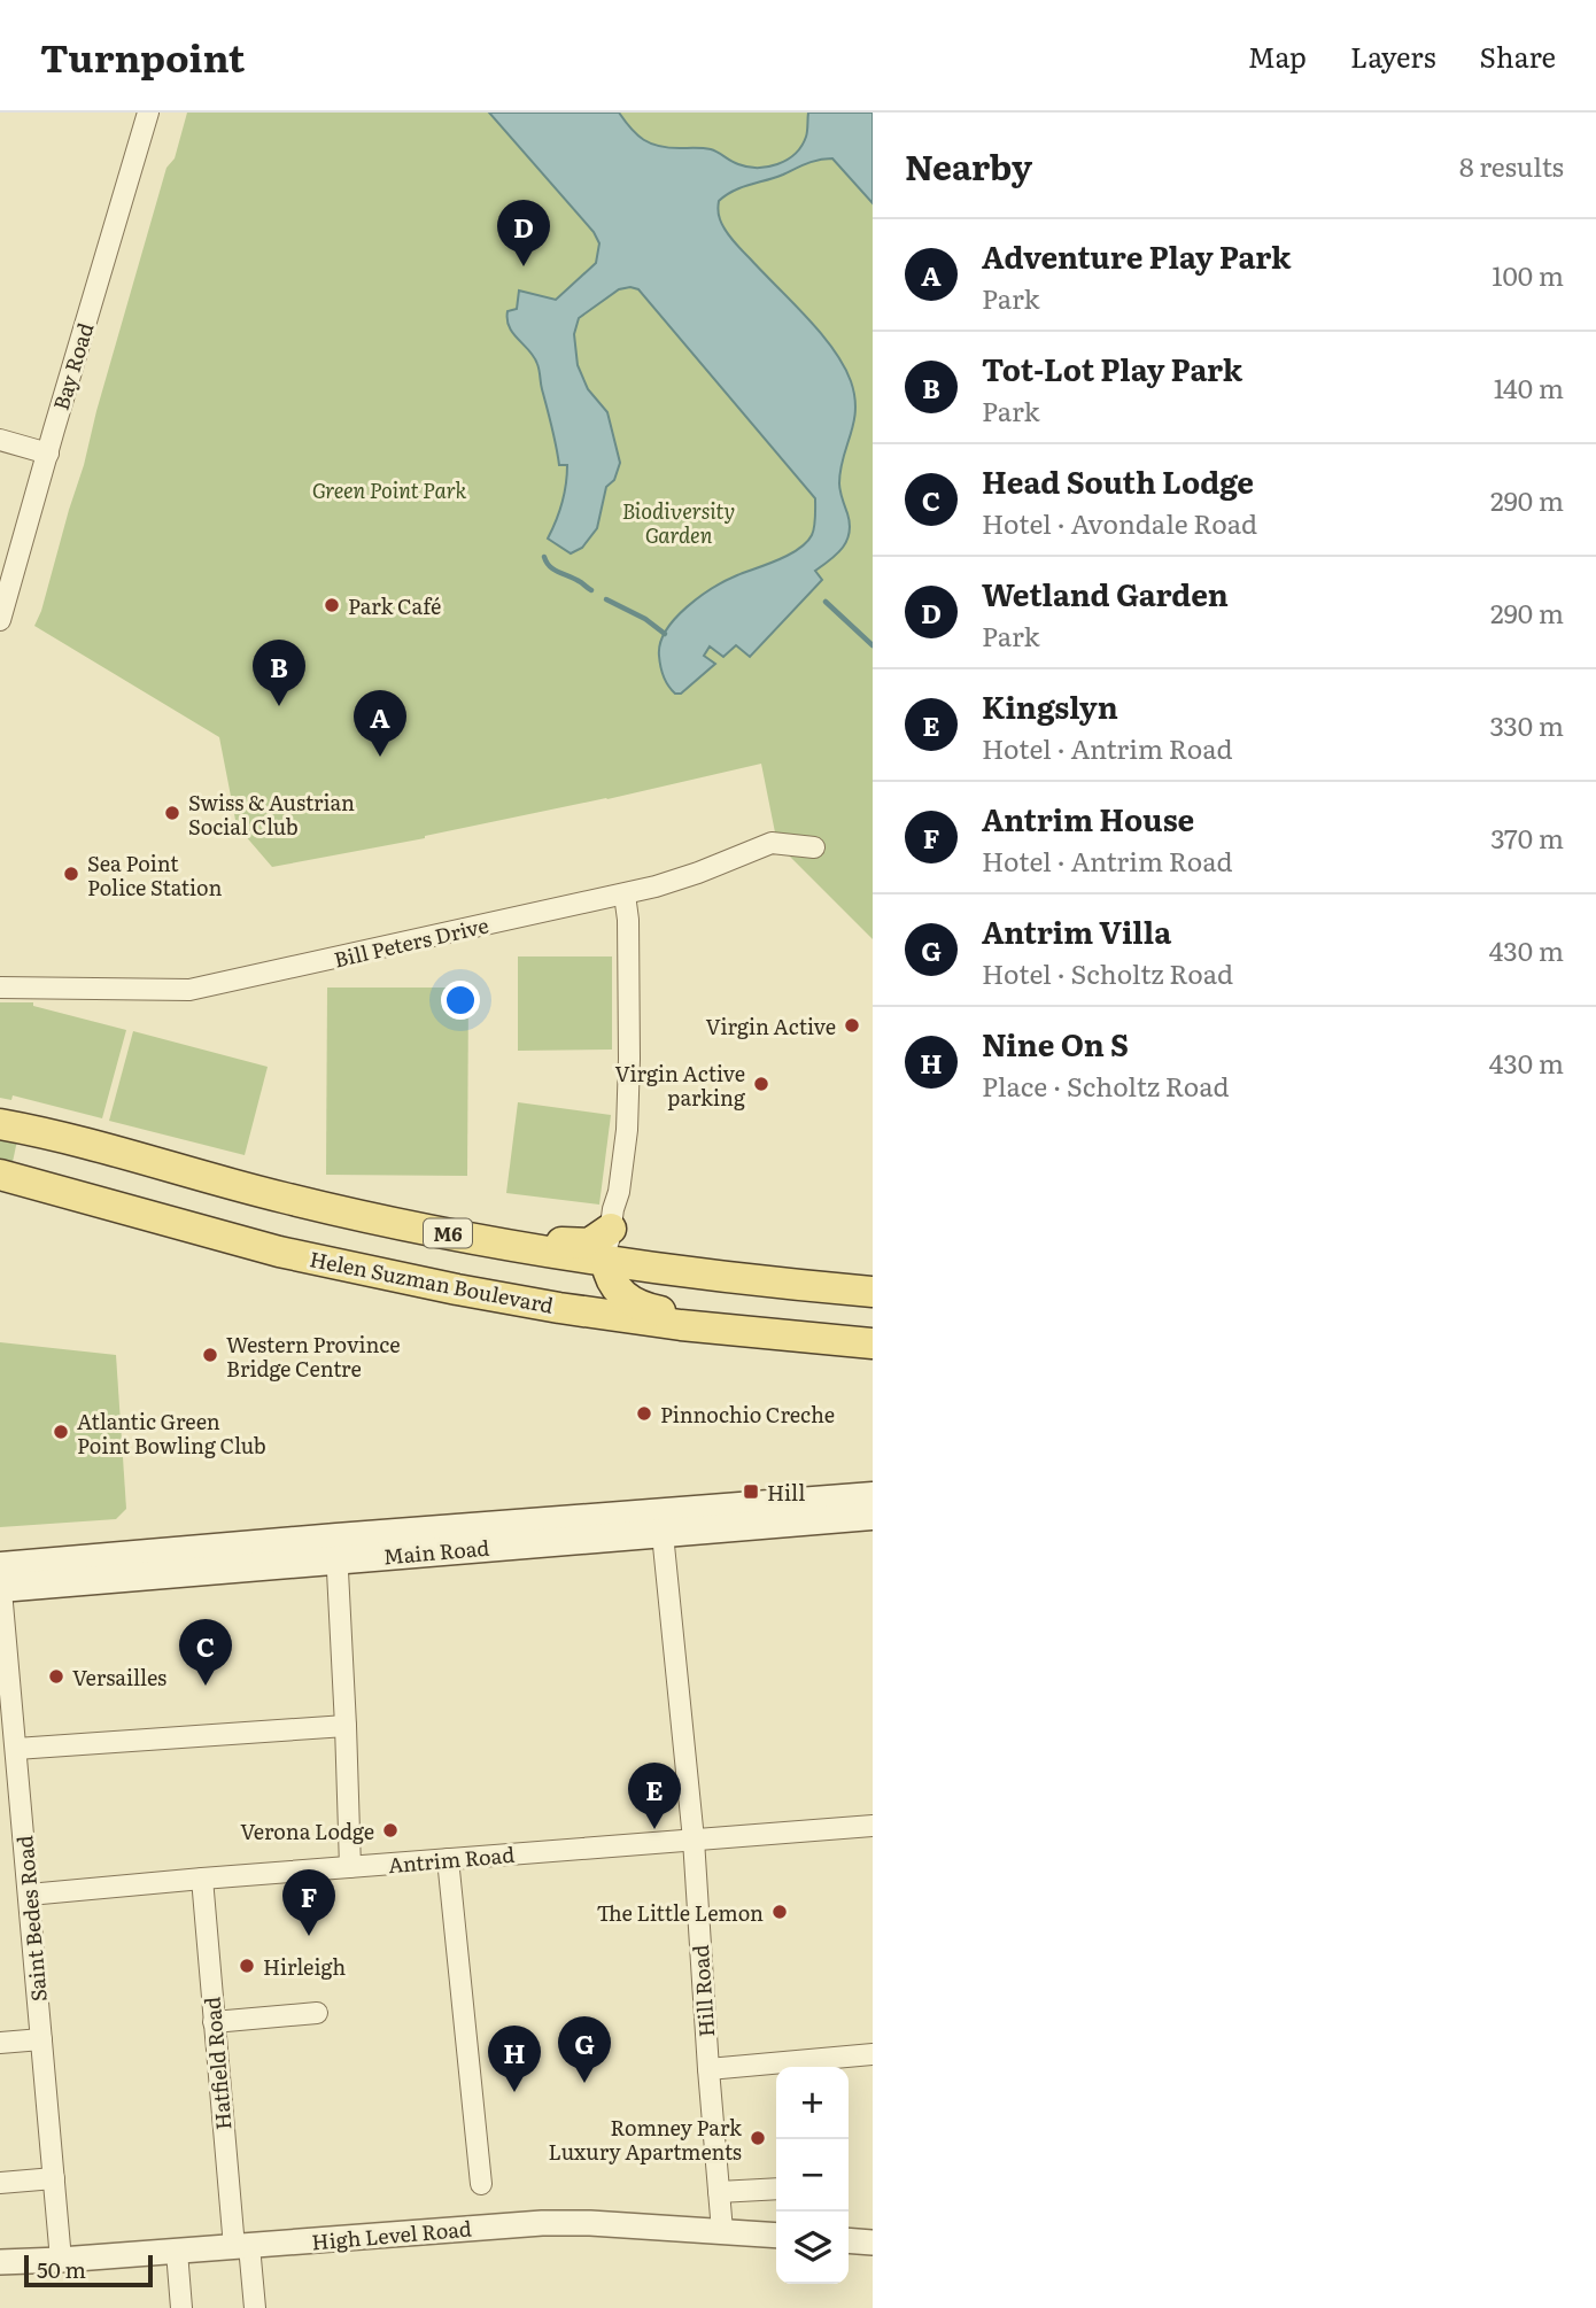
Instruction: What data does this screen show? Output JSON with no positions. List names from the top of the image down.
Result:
{
  "streets": {
    "main road": ["M6", "Helen Suzman Boulevard", "Main Road"],
    "street": [
      "Bay Road",
      "Bill Peters Drive",
      "Antrim Road",
      "Saint Bedes Road",
      "Hill Road",
      "Hatfield Road",
      "High Level Road"
    ]
  },
  "crossings": [
    ["Main Road", "Saint Bedes Road"],
    ["Main Road", "Hill Road"],
    ["Antrim Road", "Saint Bedes Road"],
    ["Antrim Road", "Hill Road"],
    ["Antrim Road", "Hatfield Road"],
    ["Saint Bedes Road", "High Level Road"],
    ["Hill Road", "High Level Road"],
    ["Hatfield Road", "High Level Road"]
  ],
  "parks": ["Green Point Park", "Biodiversity Garden"],
  "places": {
    "other": [
      "Park Café",
      "Swiss & Austrian Social Club",
      "Sea Point Police Station",
      "Virgin Active",
      "Virgin Active parking",
      "Western Province Bridge Centre",
      "Pinnochio Creche",
      "Atlantic Green Point Bowling Club",
      "Versailles",
      "Verona Lodge",
      "The Little Lemon",
      "Hirleigh",
      "Romney Park Luxury Apartments"
    ],
    "transit": ["Hill"]
  },
  "scale_bar": "50 m",
  "page": {
    "header": "Turnpoint",
    "nav": ["Map", "Layers", "Share"],
    "heading": ["Nearby", "8 results"],
    "pins": [
      "D",
      "B",
      "A",
      "C",
      "E",
      "F",
      "G",
      "H"
    ],
    "list": [
      {
        "mark": "A",
        "name": "Adventure Play Park",
        "note": "Park",
        "value": "100 m"
      },
      {
        "mark": "B",
        "name": "Tot-Lot Play Park",
        "note": "Park",
        "value": "140 m"
      },
      {
        "mark": "C",
        "name": "Head South Lodge",
        "note": "Hotel · Avondale Road",
        "value": "290 m"
      },
      {
        "mark": "D",
        "name": "Wetland Garden",
        "note": "Park",
        "value": "290 m"
      },
      {
        "mark": "E",
        "name": "Kingslyn",
        "note": "Hotel · Antrim Road",
        "value": "330 m"
      },
      {
        "mark": "F",
        "name": "Antrim House",
        "note": "Hotel · Antrim Road",
        "value": "370 m"
      },
      {
        "mark": "G",
        "name": "Antrim Villa",
        "note": "Hotel · Scholtz Road",
        "value": "430 m"
      },
      {
        "mark": "H",
        "name": "Nine On S",
        "note": "Place · Scholtz Road",
        "value": "430 m"
      }
    ],
    "map_buttons": ["+", "−"],
    "scale": "50 m"
  }
}
